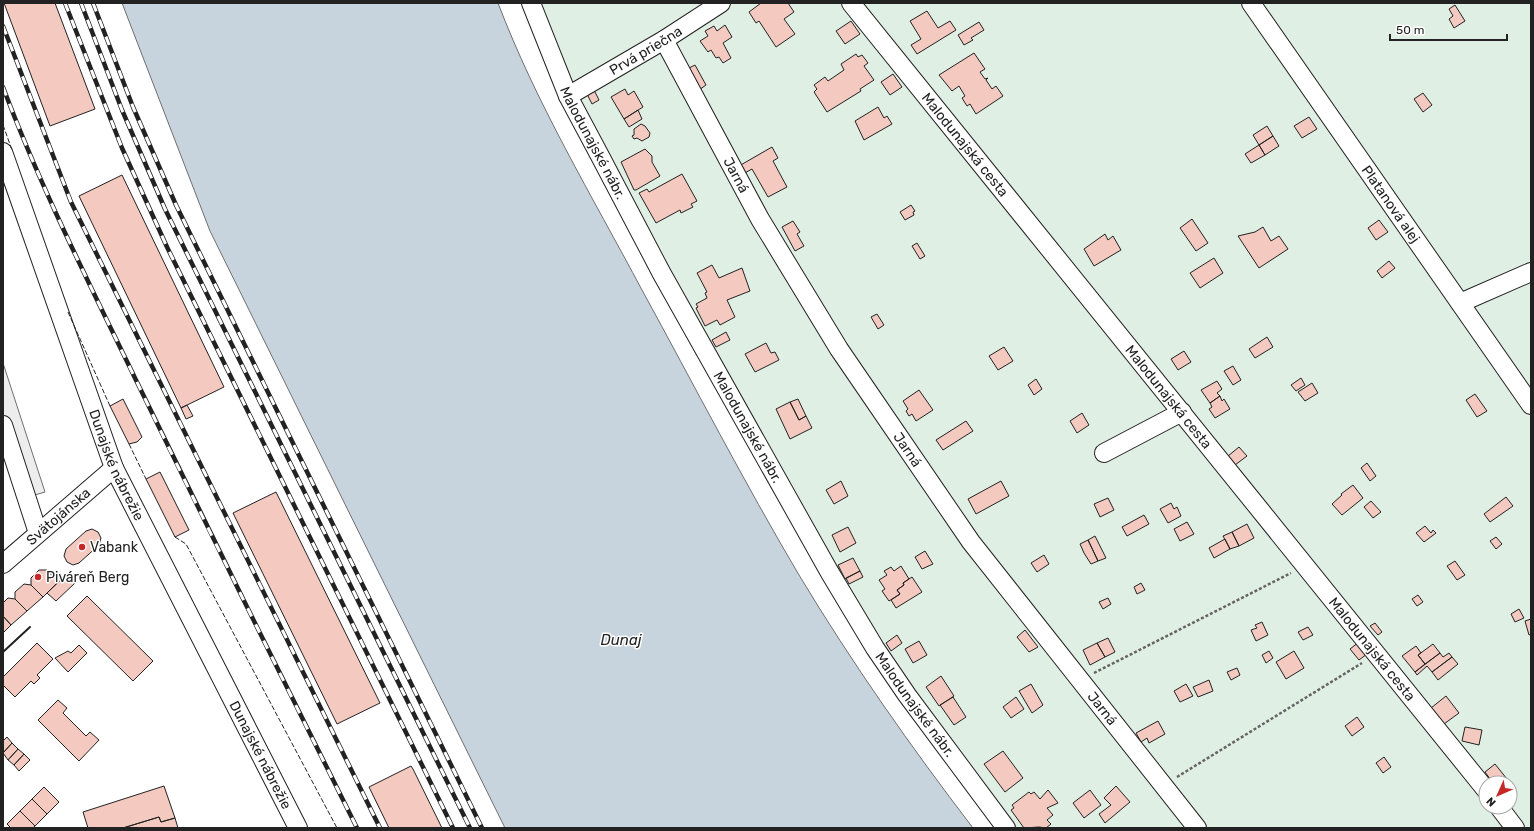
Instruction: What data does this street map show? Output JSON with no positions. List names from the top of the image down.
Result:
{
  "streets": {
    "street": [
      "Prvá priečna",
      "Malodunajské nábr.",
      "Malodunajská cesta",
      "Jarná",
      "Platanová alej",
      "Dunajské nábrežie",
      "Svätojánska"
    ]
  },
  "crossings": [
    ["Prvá priečna", "Malodunajské nábr."],
    ["Prvá priečna", "Jarná"],
    ["Dunajské nábrežie", "Svätojánska"]
  ],
  "water": ["Dunaj"],
  "places": ["Vabank", "Piváreň Berg"],
  "scale_bar": "50 m",
  "north": "bottom left"
}
